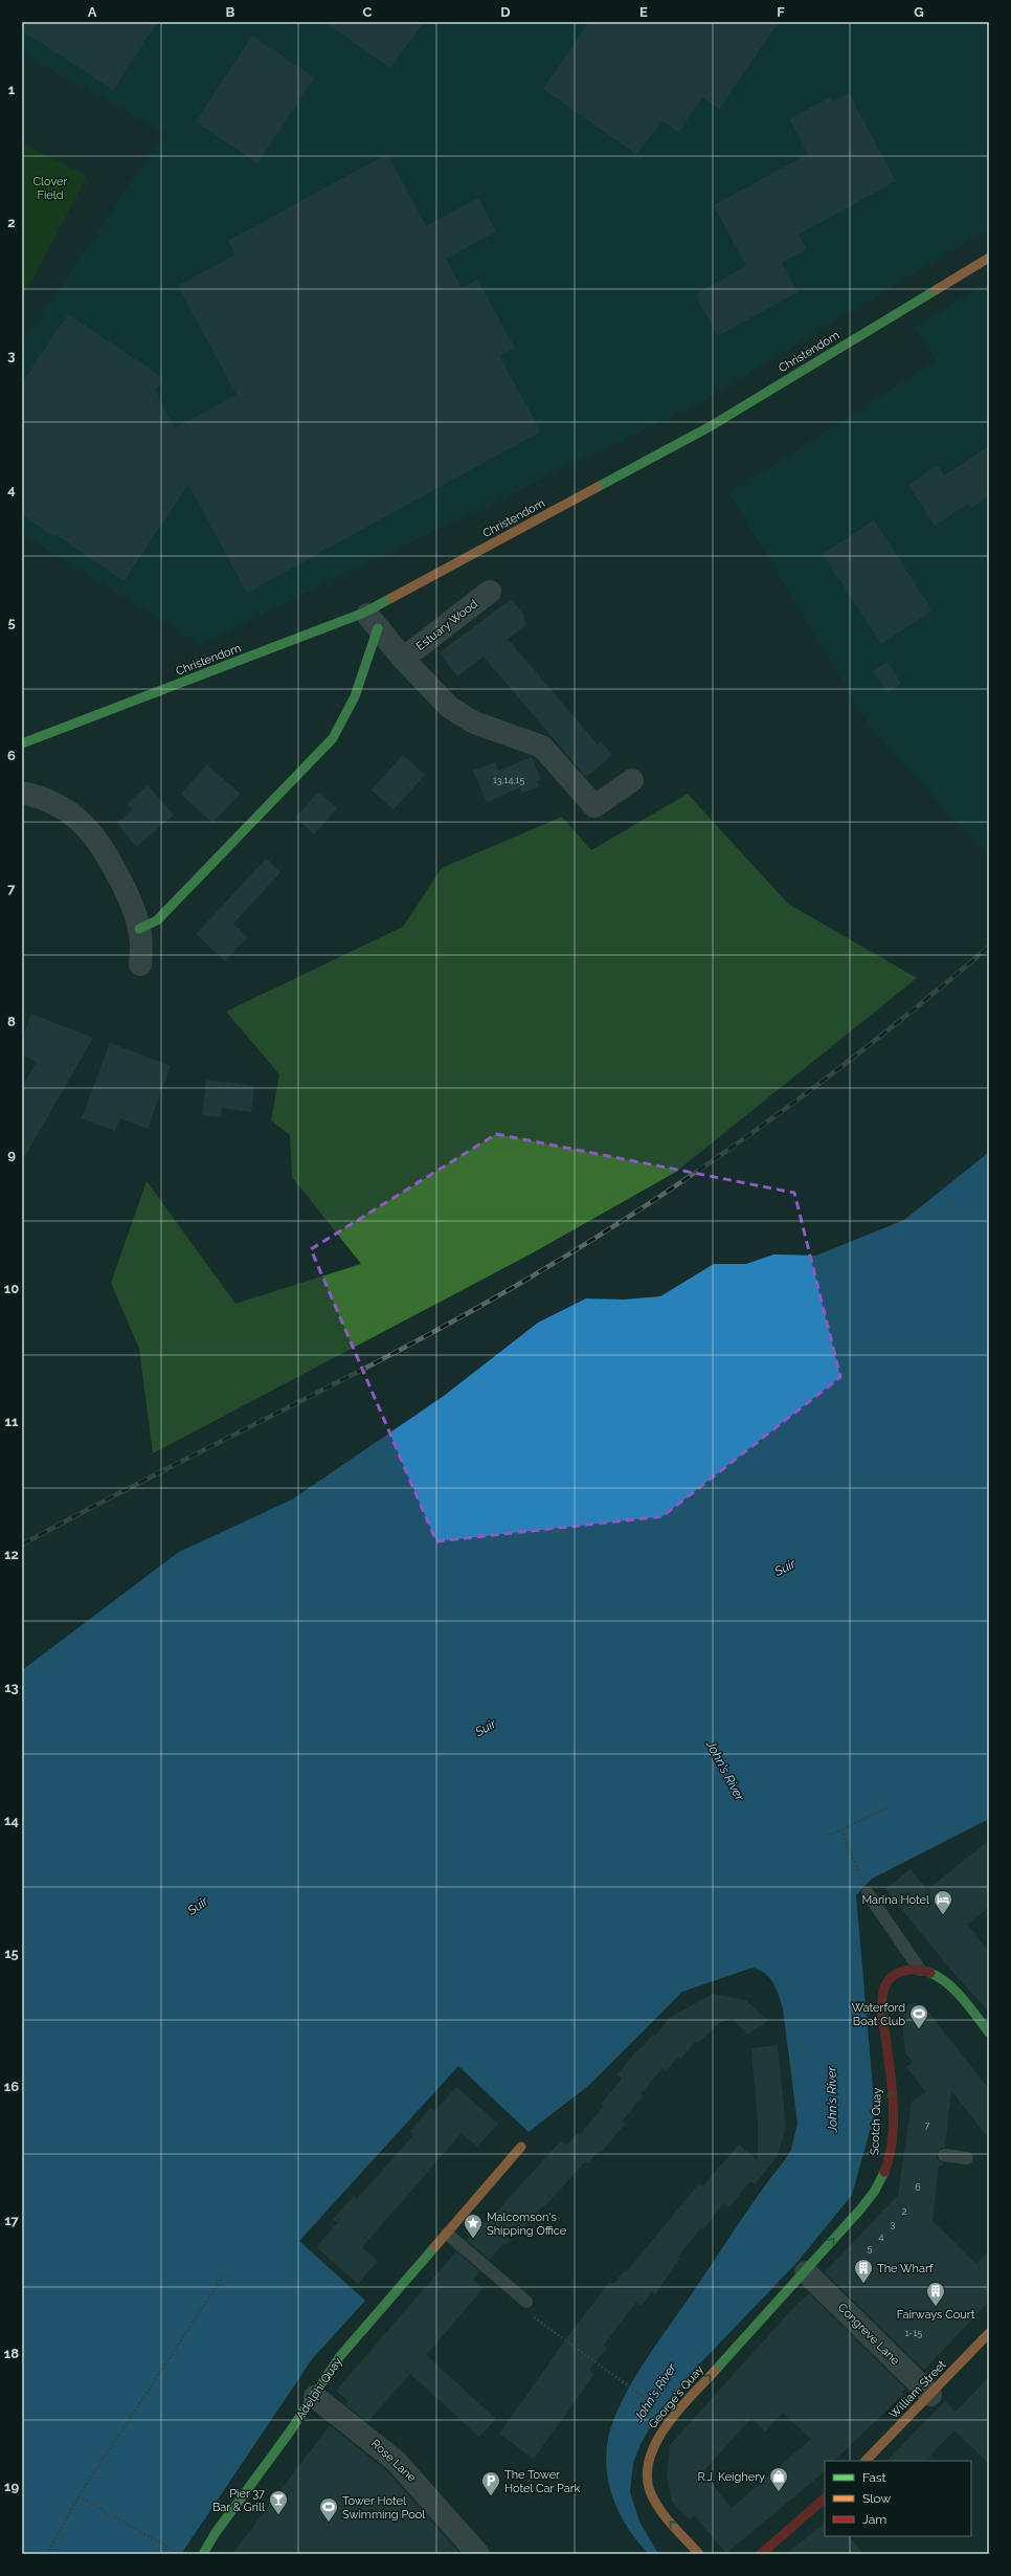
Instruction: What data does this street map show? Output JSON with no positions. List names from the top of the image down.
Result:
{
  "streets": {
    "street": [
      "Christendom",
      "Estuary Wood",
      "Scotch Quay",
      "Congreve Lane",
      "Adelphi Quay",
      "William Street",
      "George's Quay",
      "Rose Lane"
    ]
  },
  "crossings": [
    ["Christendom", "Estuary Wood"],
    ["Scotch Quay", "Congreve Lane"],
    ["Scotch Quay", "George's Quay"],
    ["Congreve Lane", "William Street"],
    ["Congreve Lane", "George's Quay"],
    ["Adelphi Quay", "Rose Lane"]
  ],
  "one_way": ["Scotch Quay", "George's Quay"],
  "water": ["Suir", "John's River"],
  "parks": ["Clover Field"],
  "places": {
    "hotel": ["Marina Hotel"],
    "sports": ["Waterford Boat Club", "Tower Hotel Swimming Pool"],
    "place": ["Malcomson's Shipping Office"],
    "building": ["The Wharf", "Fairways Court"],
    "shop": ["R.J. Keighery"],
    "parking": ["The Tower Hotel Car Park"],
    "bar": ["Pier 37 Bar & Grill"]
  },
  "house_numbers": [
    "13,14,15",
    "7",
    "6",
    "2",
    "3",
    "4",
    "5",
    "1-15"
  ],
  "legend": ["Fast", "Slow", "Jam"],
  "grid": {
    "columns": [
      "A",
      "B",
      "C",
      "D",
      "E",
      "F",
      "G"
    ],
    "rows": [
      "1",
      "2",
      "3",
      "4",
      "5",
      "6",
      "7",
      "8",
      "9",
      "10",
      "11",
      "12",
      "13",
      "14",
      "15",
      "16",
      "17",
      "18",
      "19"
    ]
  }
}
